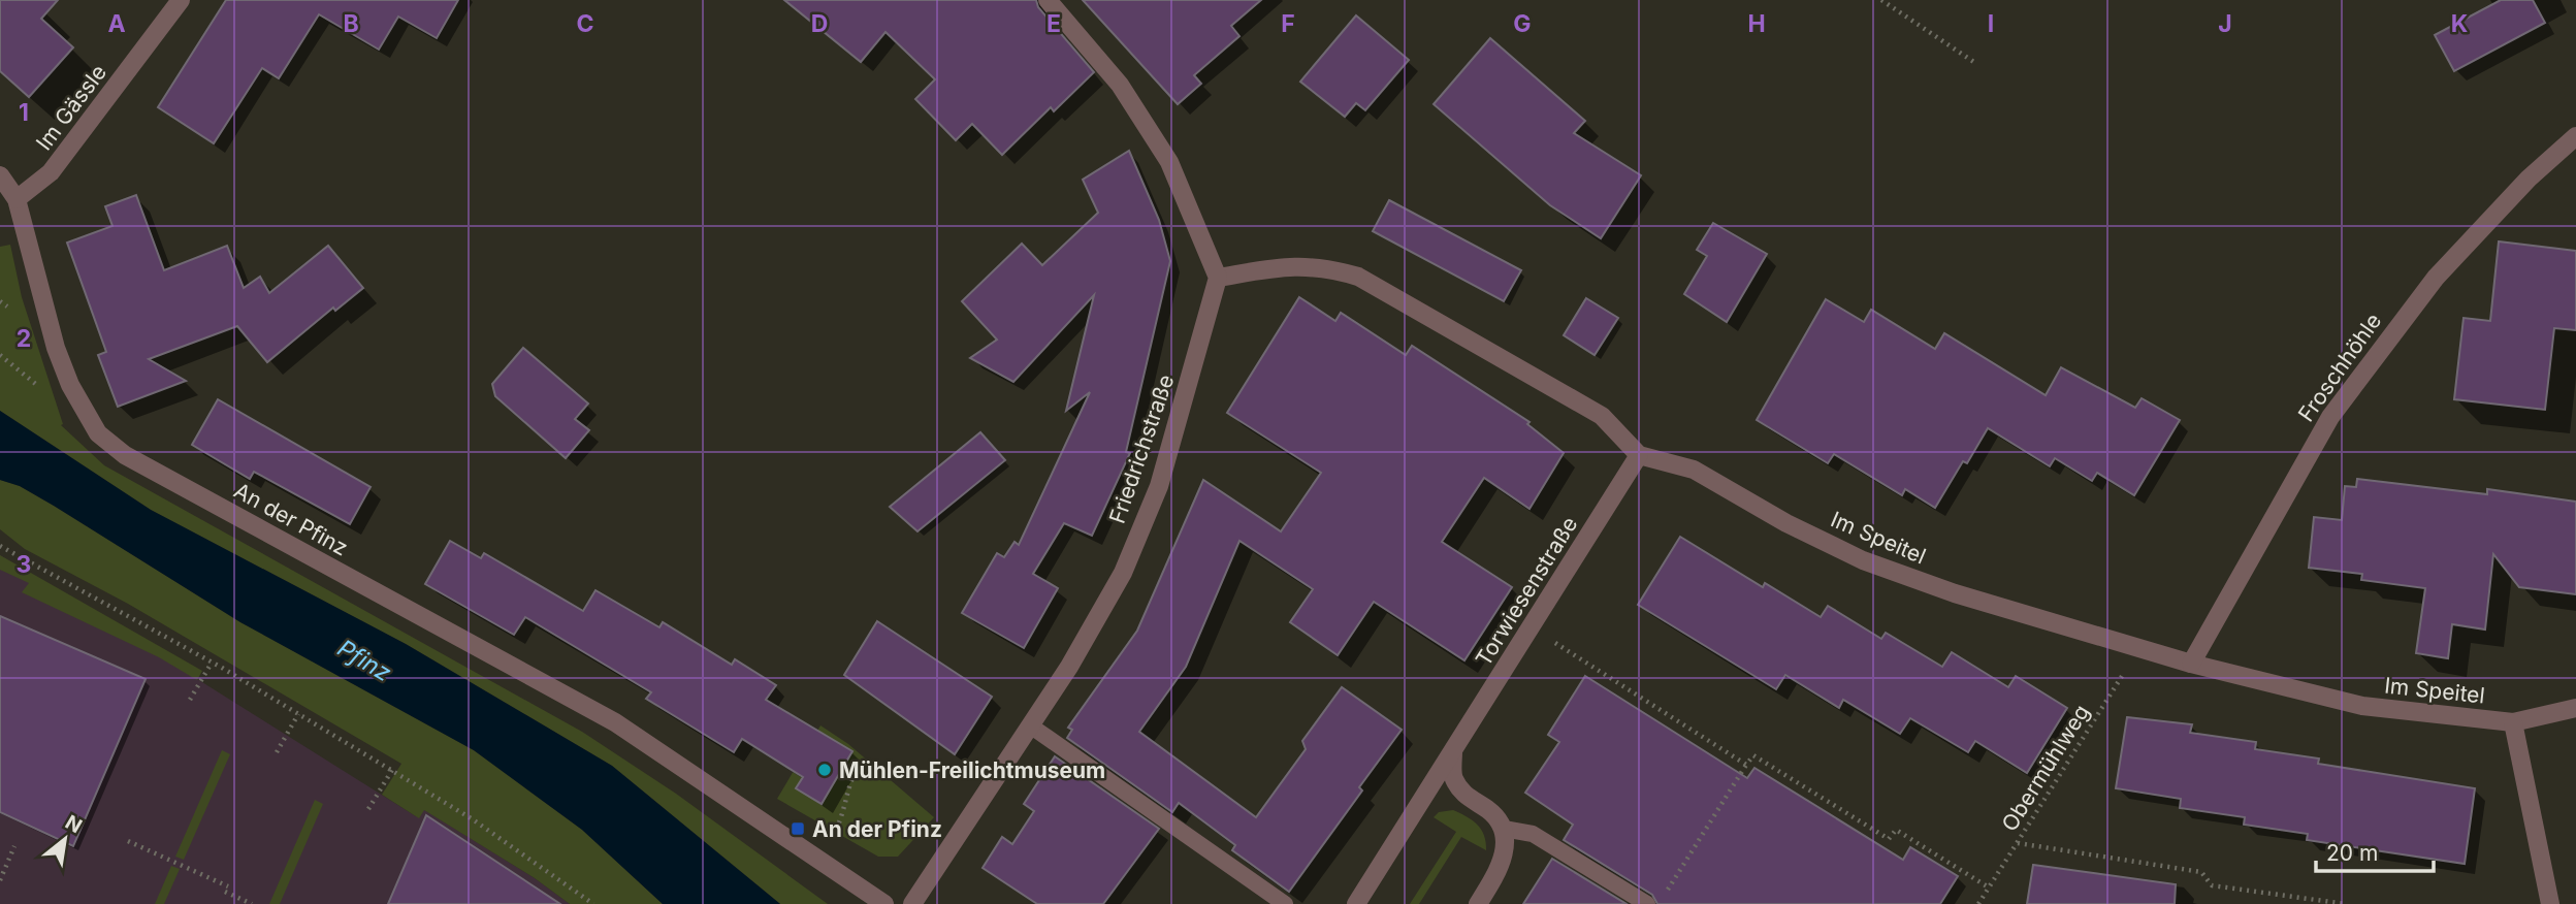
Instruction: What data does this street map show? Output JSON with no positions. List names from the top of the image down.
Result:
{
  "streets": {
    "street": [
      "Im Gässle",
      "Froschhöhle",
      "Friedrichstraße",
      "An der Pfinz",
      "Im Speitel",
      "Torwiesenstraße"
    ],
    "path": ["Obermühlweg"]
  },
  "crossings": [
    ["Im Gässle", "An der Pfinz"],
    ["Froschhöhle", "Im Speitel"],
    ["Im Speitel", "Torwiesenstraße"],
    ["Im Speitel", "Obermühlweg"]
  ],
  "water": ["Pfinz"],
  "places": {
    "other": ["Mühlen-Freilichtmuseum"],
    "transit": ["An der Pfinz"]
  },
  "scale_bar": "20 m",
  "north": "top right",
  "grid": {
    "columns": [
      "A",
      "B",
      "C",
      "D",
      "E",
      "F",
      "G",
      "H",
      "I",
      "J",
      "K"
    ],
    "rows": ["1", "2", "3"]
  }
}
